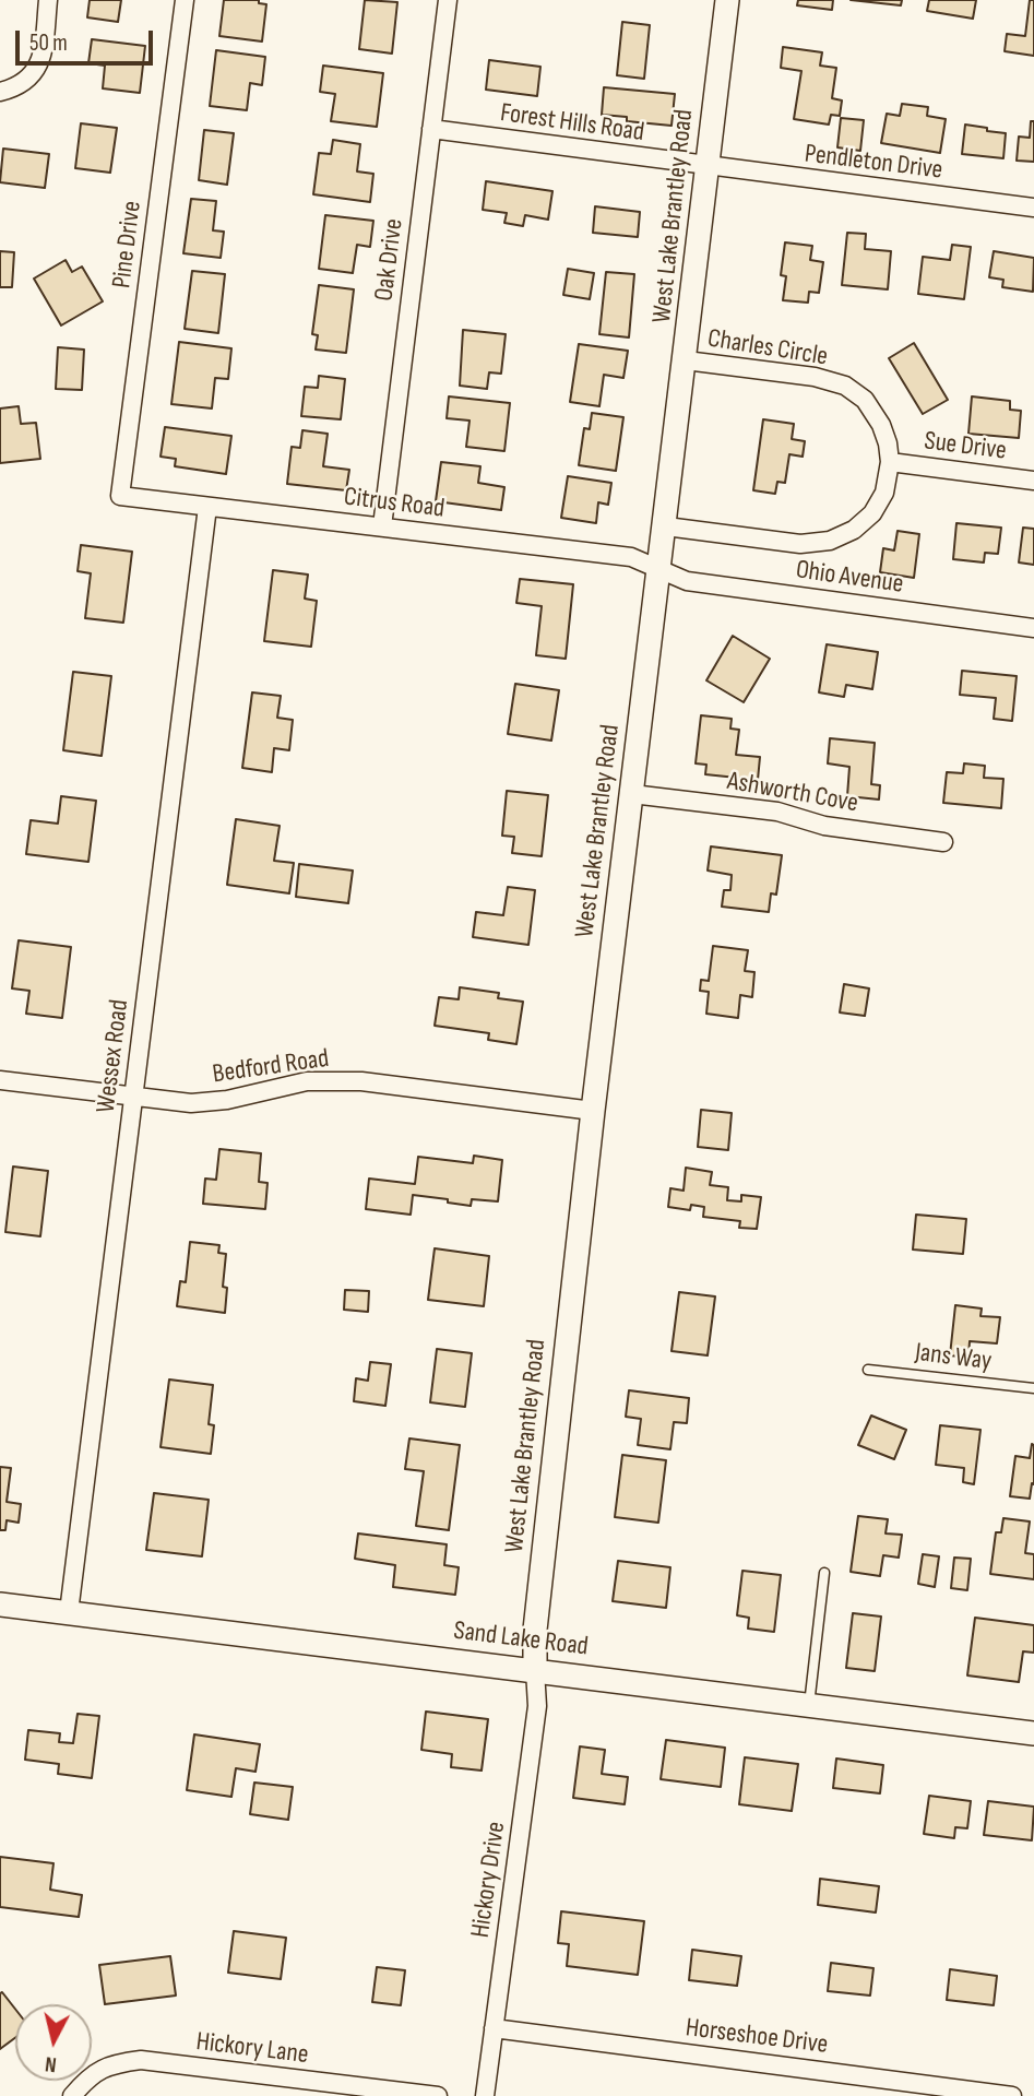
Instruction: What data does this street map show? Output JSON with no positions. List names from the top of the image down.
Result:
{
  "streets": {
    "street": [
      "Forest Hills Road",
      "Pendleton Drive",
      "West Lake Brantley Road",
      "Pine Drive",
      "Oak Drive",
      "Charles Circle",
      "Sue Drive",
      "Citrus Road",
      "Ohio Avenue",
      "Ashworth Cove",
      "Wessex Road",
      "Bedford Road",
      "Sand Lake Road",
      "Hickory Drive",
      "Horseshoe Drive",
      "Hickory Lane"
    ],
    "lane": ["Jans Way"]
  },
  "crossings": [
    ["Forest Hills Road", "Pendleton Drive"],
    ["Forest Hills Road", "West Lake Brantley Road"],
    ["Forest Hills Road", "Oak Drive"],
    ["Pendleton Drive", "West Lake Brantley Road"],
    ["West Lake Brantley Road", "Charles Circle"],
    ["West Lake Brantley Road", "Sue Drive"],
    ["West Lake Brantley Road", "Citrus Road"],
    ["West Lake Brantley Road", "Ohio Avenue"],
    ["West Lake Brantley Road", "Ashworth Cove"],
    ["West Lake Brantley Road", "Bedford Road"],
    ["West Lake Brantley Road", "Sand Lake Road"],
    ["West Lake Brantley Road", "Hickory Drive"],
    ["Pine Drive", "Citrus Road"],
    ["Oak Drive", "Citrus Road"],
    ["Charles Circle", "Sue Drive"],
    ["Citrus Road", "Ohio Avenue"],
    ["Citrus Road", "Wessex Road"],
    ["Wessex Road", "Bedford Road"],
    ["Wessex Road", "Sand Lake Road"],
    ["Sand Lake Road", "Hickory Drive"],
    ["Hickory Drive", "Horseshoe Drive"]
  ],
  "scale_bar": "50 m",
  "north": "bottom"
}
